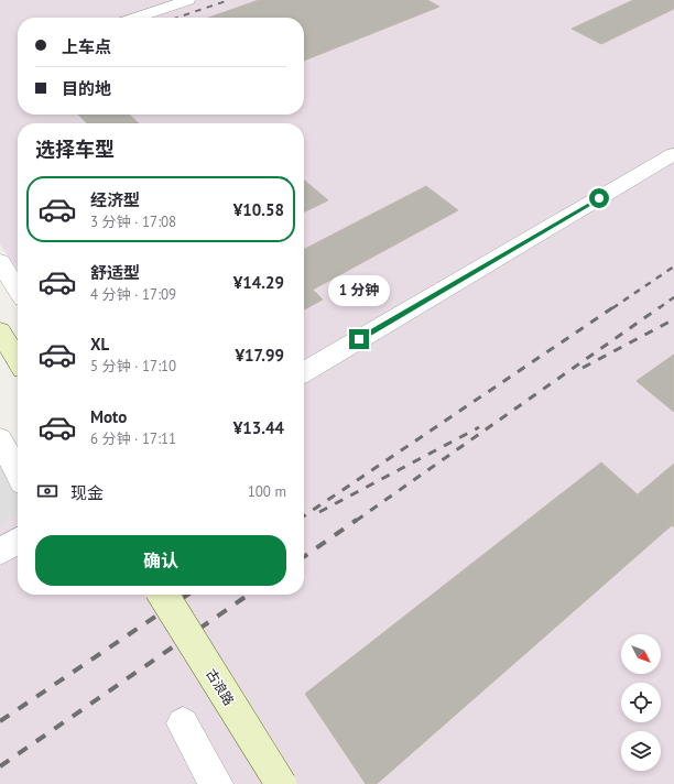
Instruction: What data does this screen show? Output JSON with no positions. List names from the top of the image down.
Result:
{
  "streets": {
    "main road": ["古浪路"]
  },
  "north": "bottom right",
  "page": {
    "banner": ["上车点", "目的地"],
    "heading": "选择车型",
    "list": [
      {
        "name": "经济型",
        "note": "3 分钟 · 17:08",
        "value": "¥10.58"
      },
      {
        "name": "舒适型",
        "note": "4 分钟 · 17:09",
        "value": "¥14.29"
      },
      {
        "name": "XL",
        "note": "5 分钟 · 17:10",
        "value": "¥17.99"
      },
      {
        "name": "Moto",
        "note": "6 分钟 · 17:11",
        "value": "¥13.44"
      }
    ],
    "bubble": "1 分钟",
    "pay": ["现金", "100 m"],
    "buttons": "确认"
  }
}
